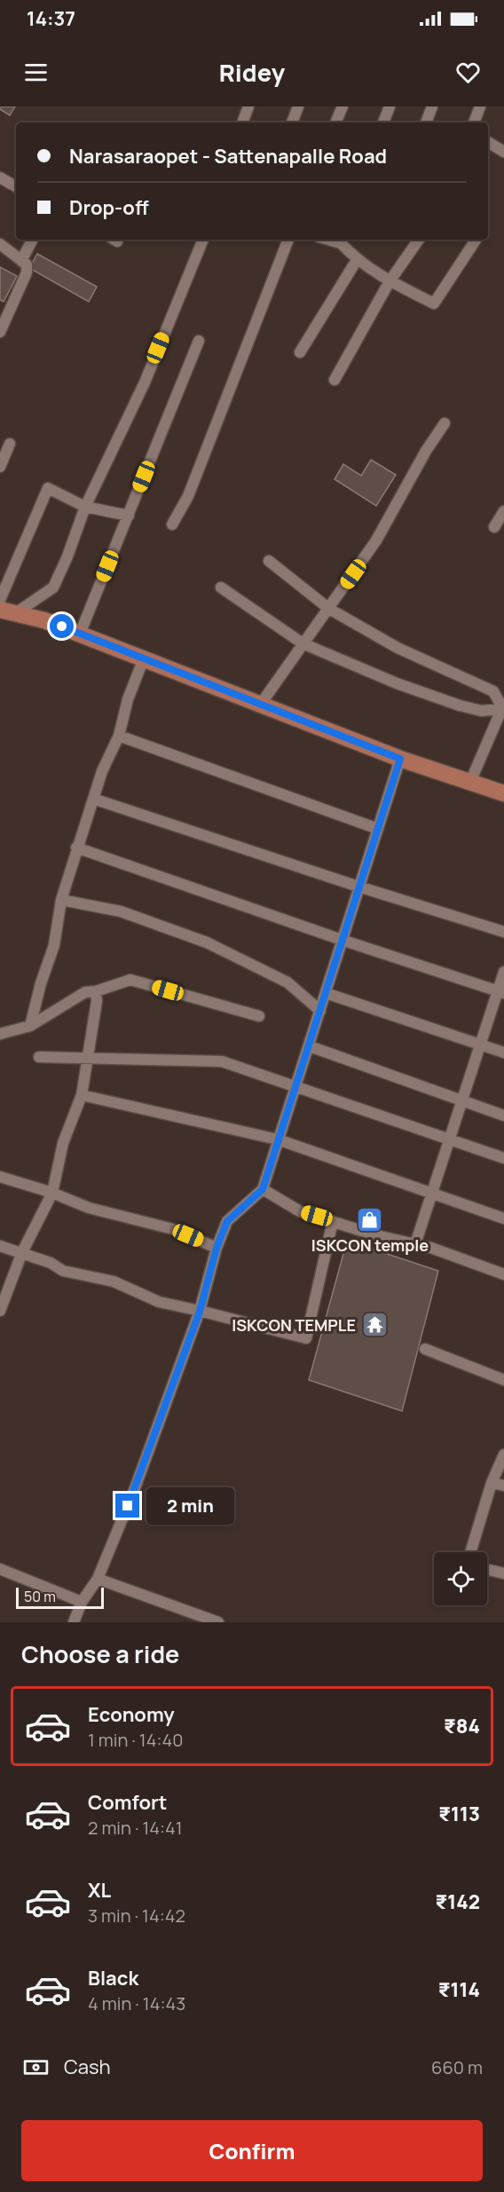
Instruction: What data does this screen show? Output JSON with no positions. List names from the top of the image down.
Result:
{
  "places": {
    "shop": ["ISKCON temple"],
    "temple": ["ISKCON TEMPLE"]
  },
  "scale_bar": "50 m",
  "page": {
    "status": "14:37",
    "header": "Ridey",
    "banner": ["Narasaraopet - Sattenapalle Road", "Drop-off"],
    "bubble": "2 min",
    "scale": "50 m",
    "heading": "Choose a ride",
    "list": [
      {
        "name": "Economy",
        "note": "1 min · 14:40",
        "value": "₹84"
      },
      {
        "name": "Comfort",
        "note": "2 min · 14:41",
        "value": "₹113"
      },
      {
        "name": "XL",
        "note": "3 min · 14:42",
        "value": "₹142"
      },
      {
        "name": "Black",
        "note": "4 min · 14:43",
        "value": "₹114"
      }
    ],
    "pay": ["Cash", "660 m"],
    "buttons": "Confirm"
  }
}
